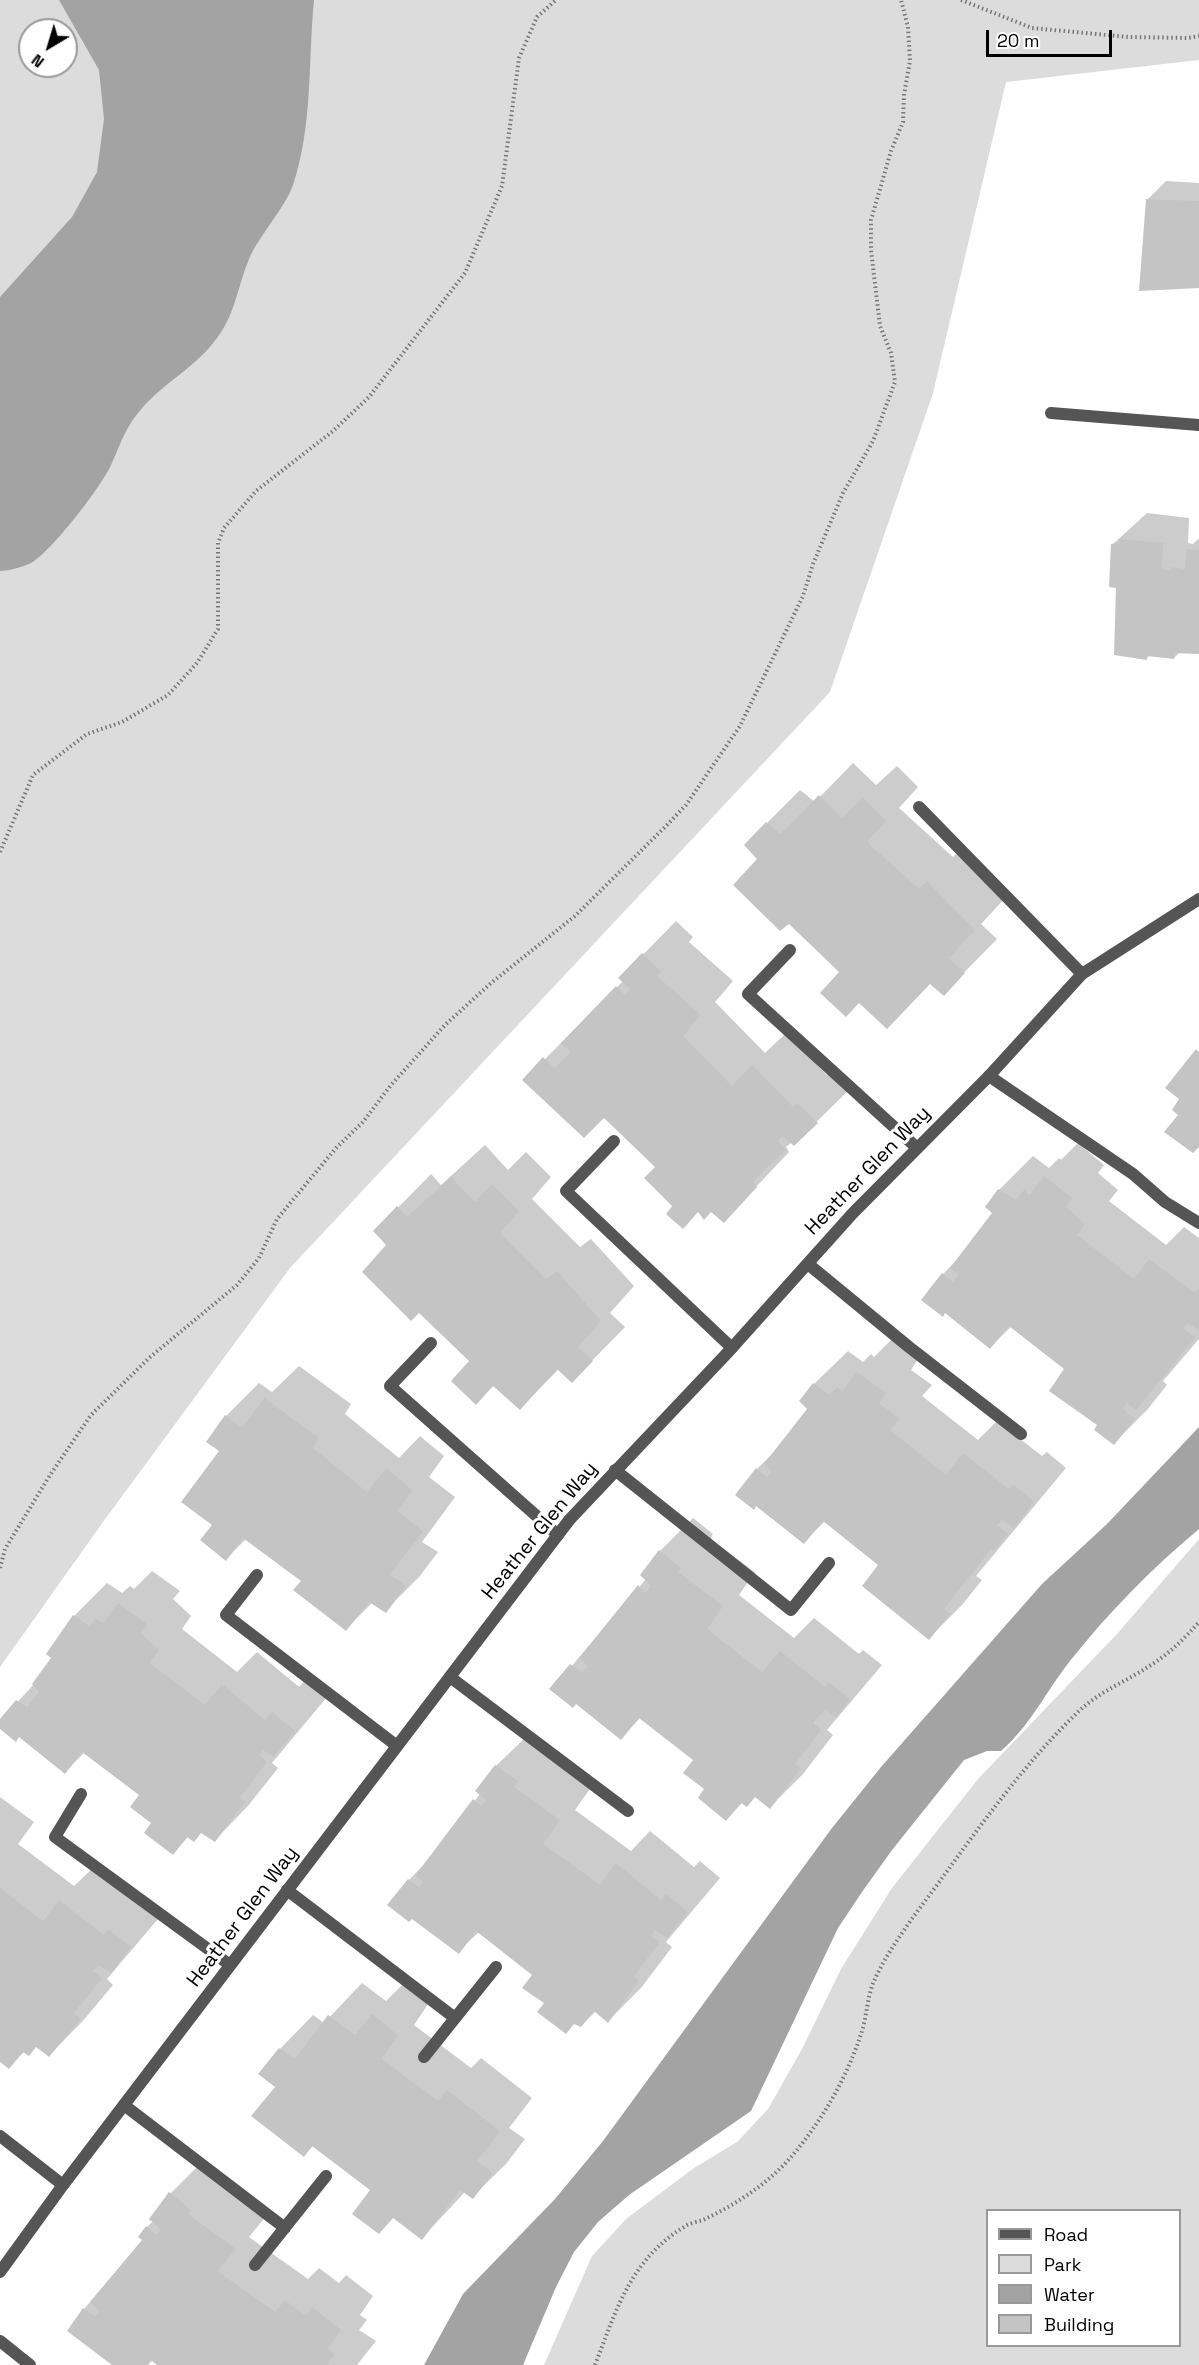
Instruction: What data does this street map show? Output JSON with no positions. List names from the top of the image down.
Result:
{
  "streets": {
    "street": ["Heather Glen Way"]
  },
  "legend": [
    "Road",
    "Park",
    "Water",
    "Building"
  ],
  "scale_bar": "20 m",
  "north": "bottom left"
}
